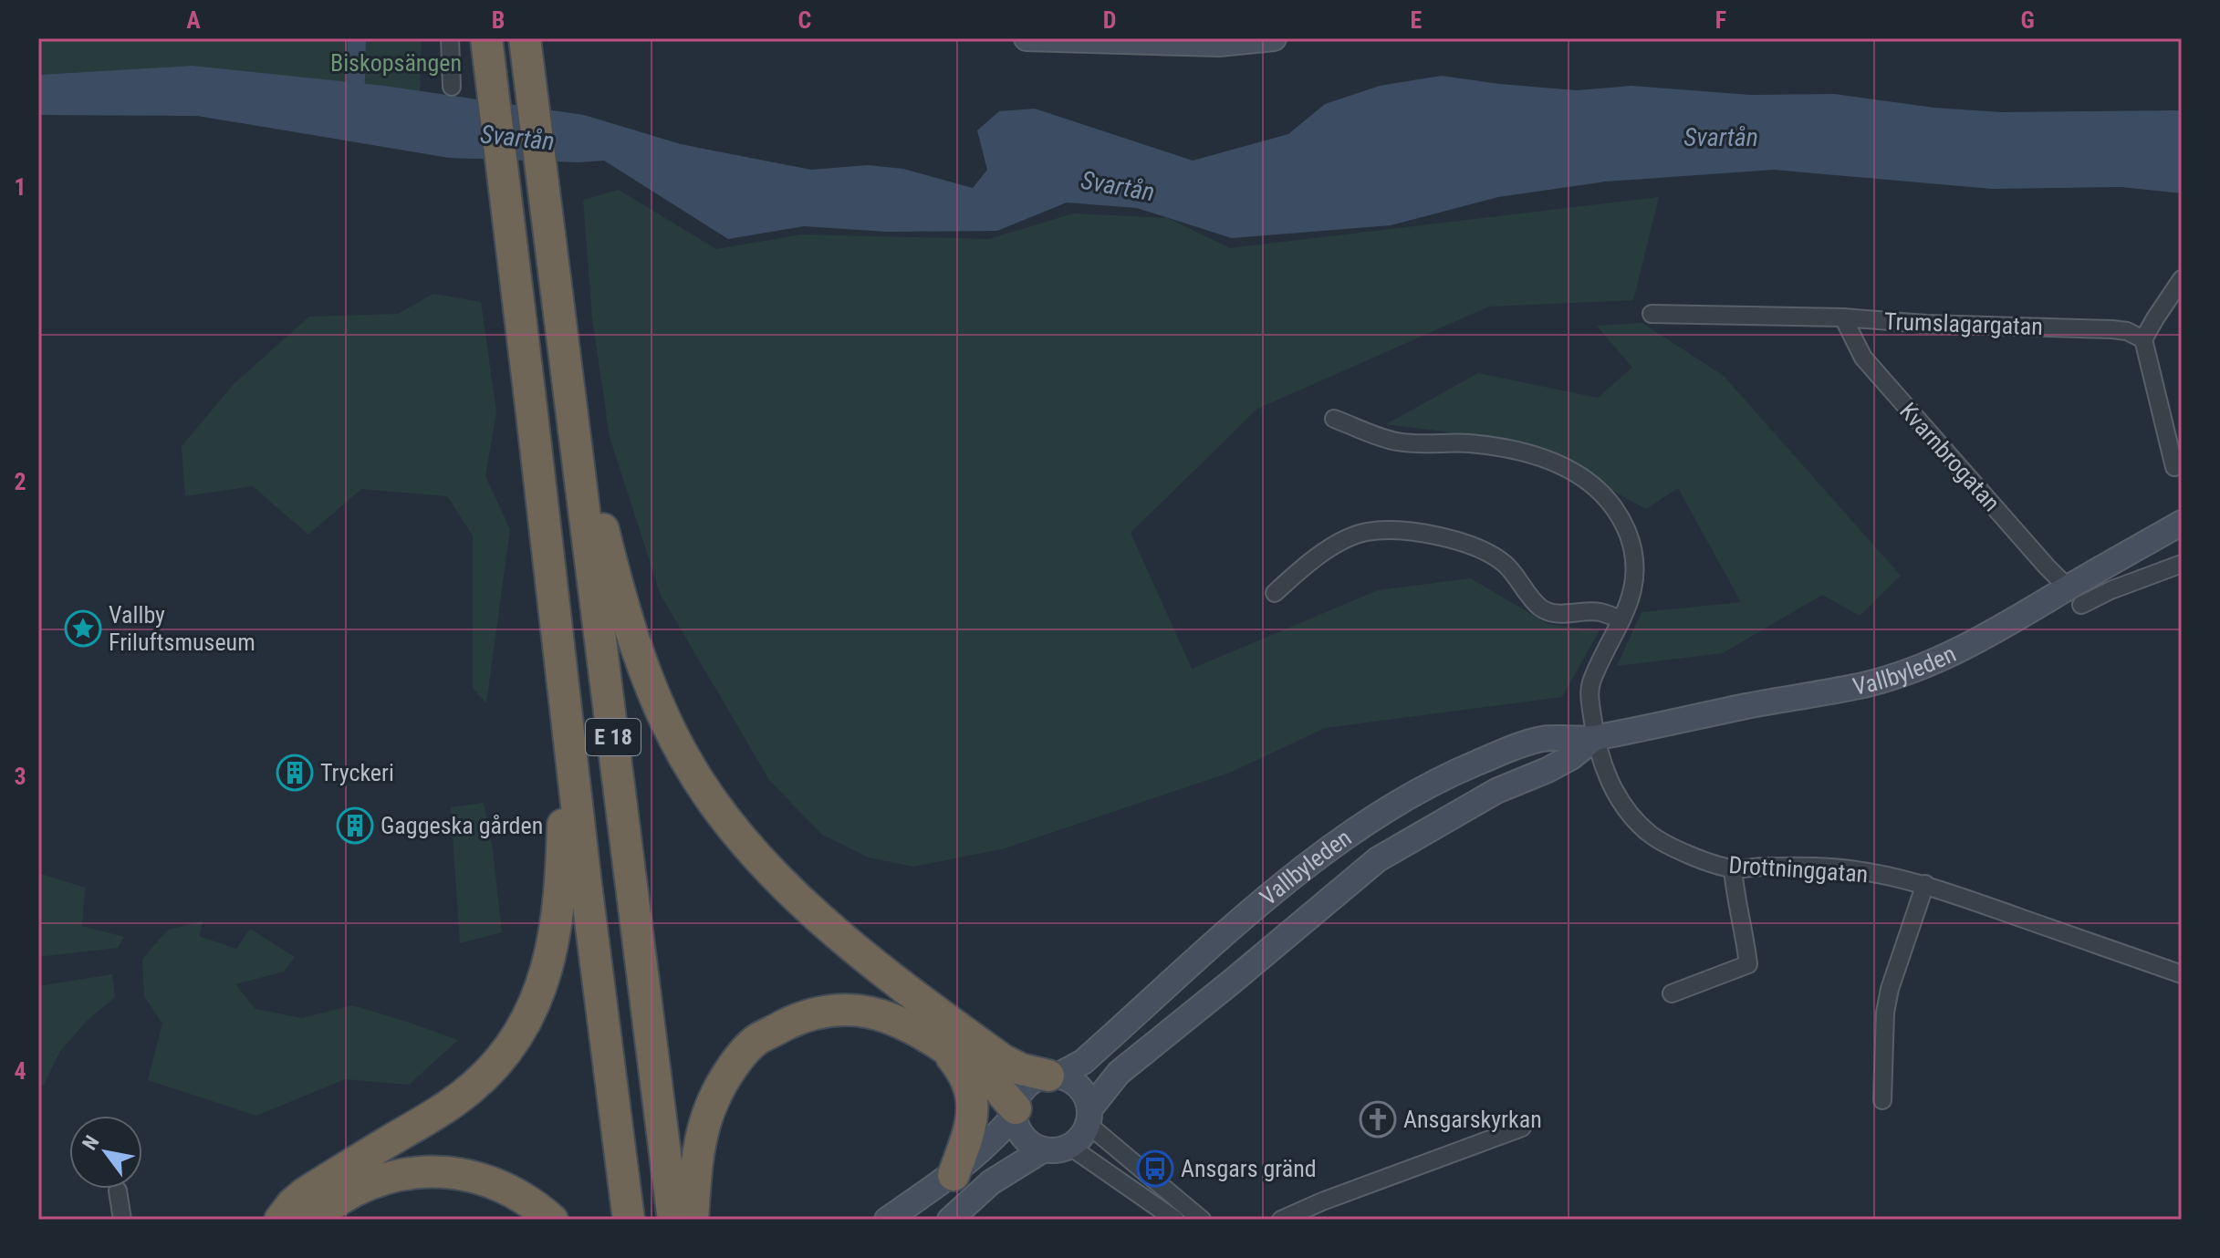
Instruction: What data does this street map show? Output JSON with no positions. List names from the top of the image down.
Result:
{
  "streets": {
    "highway": ["E 18"],
    "main road": ["Vallbyleden"],
    "street": ["Trumslagargatan", "Kvarnbrogatan", "Drottninggatan"]
  },
  "crossings": [
    ["Trumslagargatan", "Kvarnbrogatan"],
    ["Kvarnbrogatan", "Vallbyleden"],
    ["Vallbyleden", "E 18"],
    ["Vallbyleden", "Drottninggatan"]
  ],
  "water": ["Svartån"],
  "parks": ["Biskopsängen"],
  "places": {
    "place": ["Vallby Friluftsmuseum"],
    "building": ["Tryckeri", "Gaggeska gården"],
    "church": ["Ansgarskyrkan"],
    "bus stop": ["Ansgars gränd"]
  },
  "north": "top left",
  "grid": {
    "columns": [
      "A",
      "B",
      "C",
      "D",
      "E",
      "F",
      "G"
    ],
    "rows": [
      "1",
      "2",
      "3",
      "4"
    ]
  }
}
